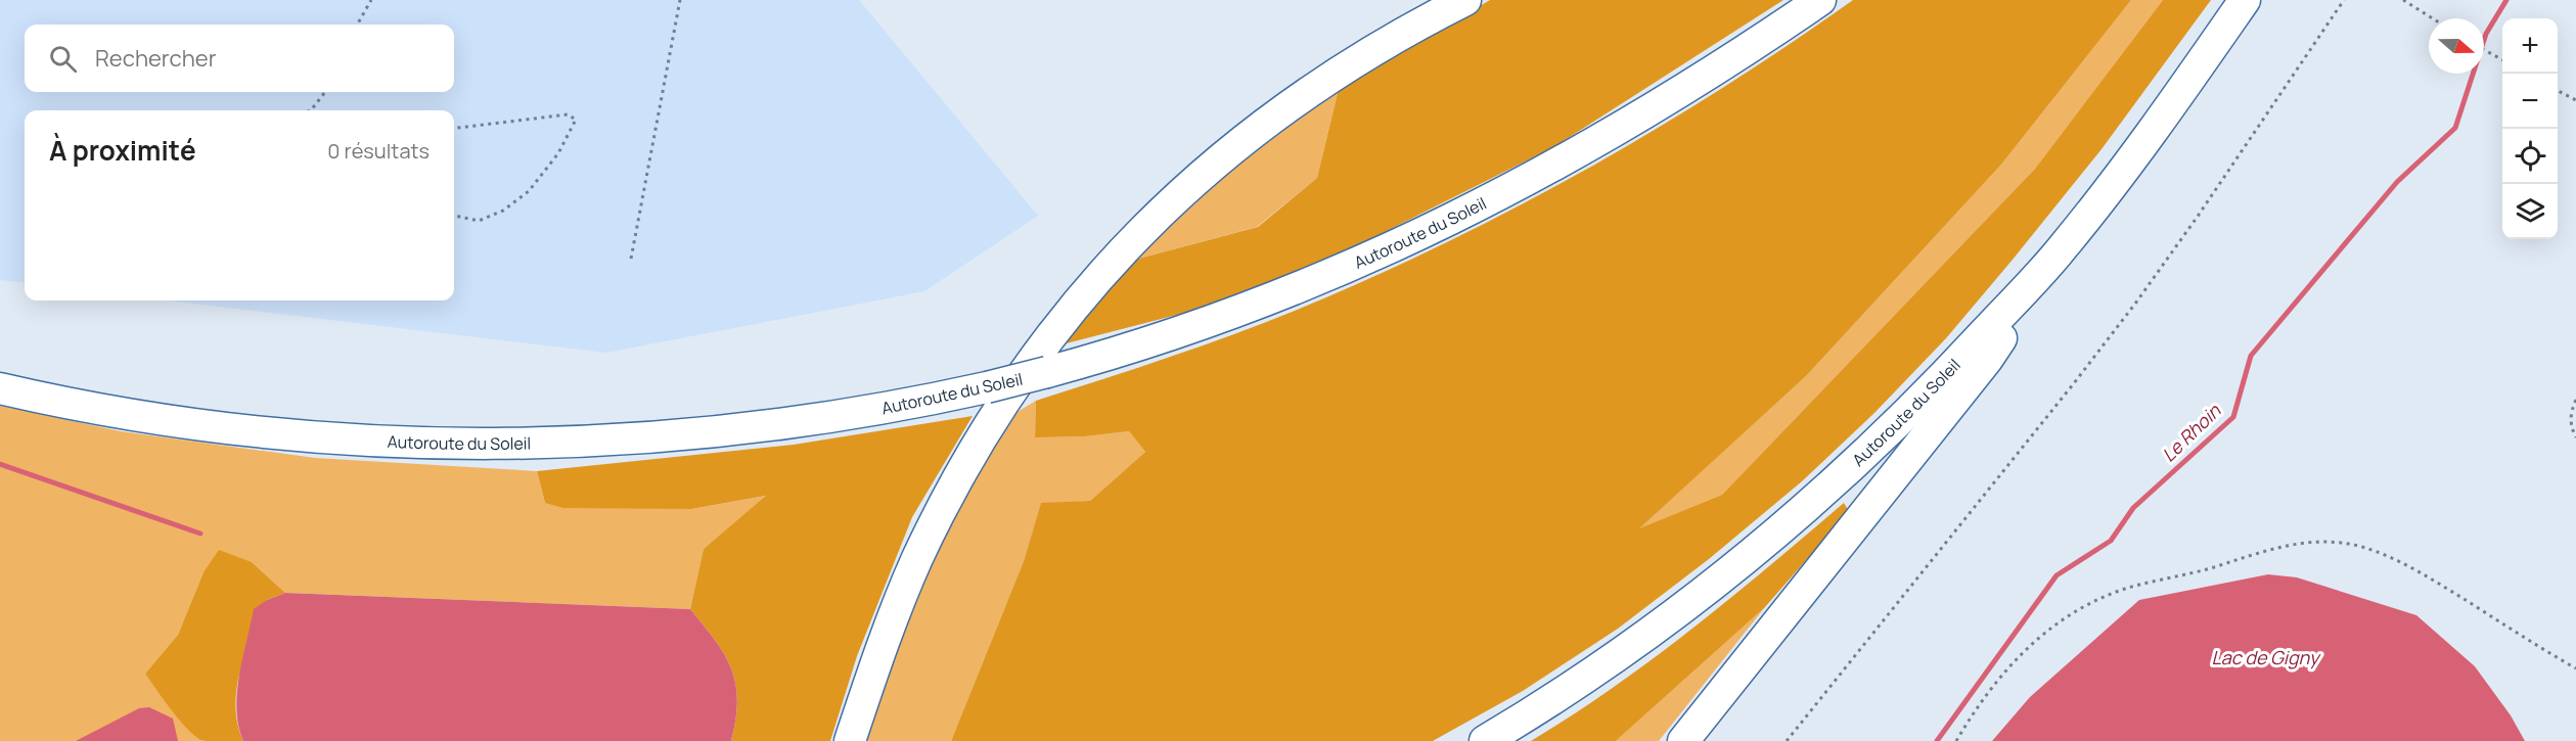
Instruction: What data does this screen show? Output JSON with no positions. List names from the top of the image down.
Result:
{
  "streets": {
    "highway": ["Autoroute du Soleil"]
  },
  "water": ["Le Rhoin", "Lac de Gigny"],
  "north": "right",
  "page": {
    "map_buttons": ["+", "−"],
    "search": "Rechercher",
    "heading": ["À proximité", "0 résultats"]
  }
}
